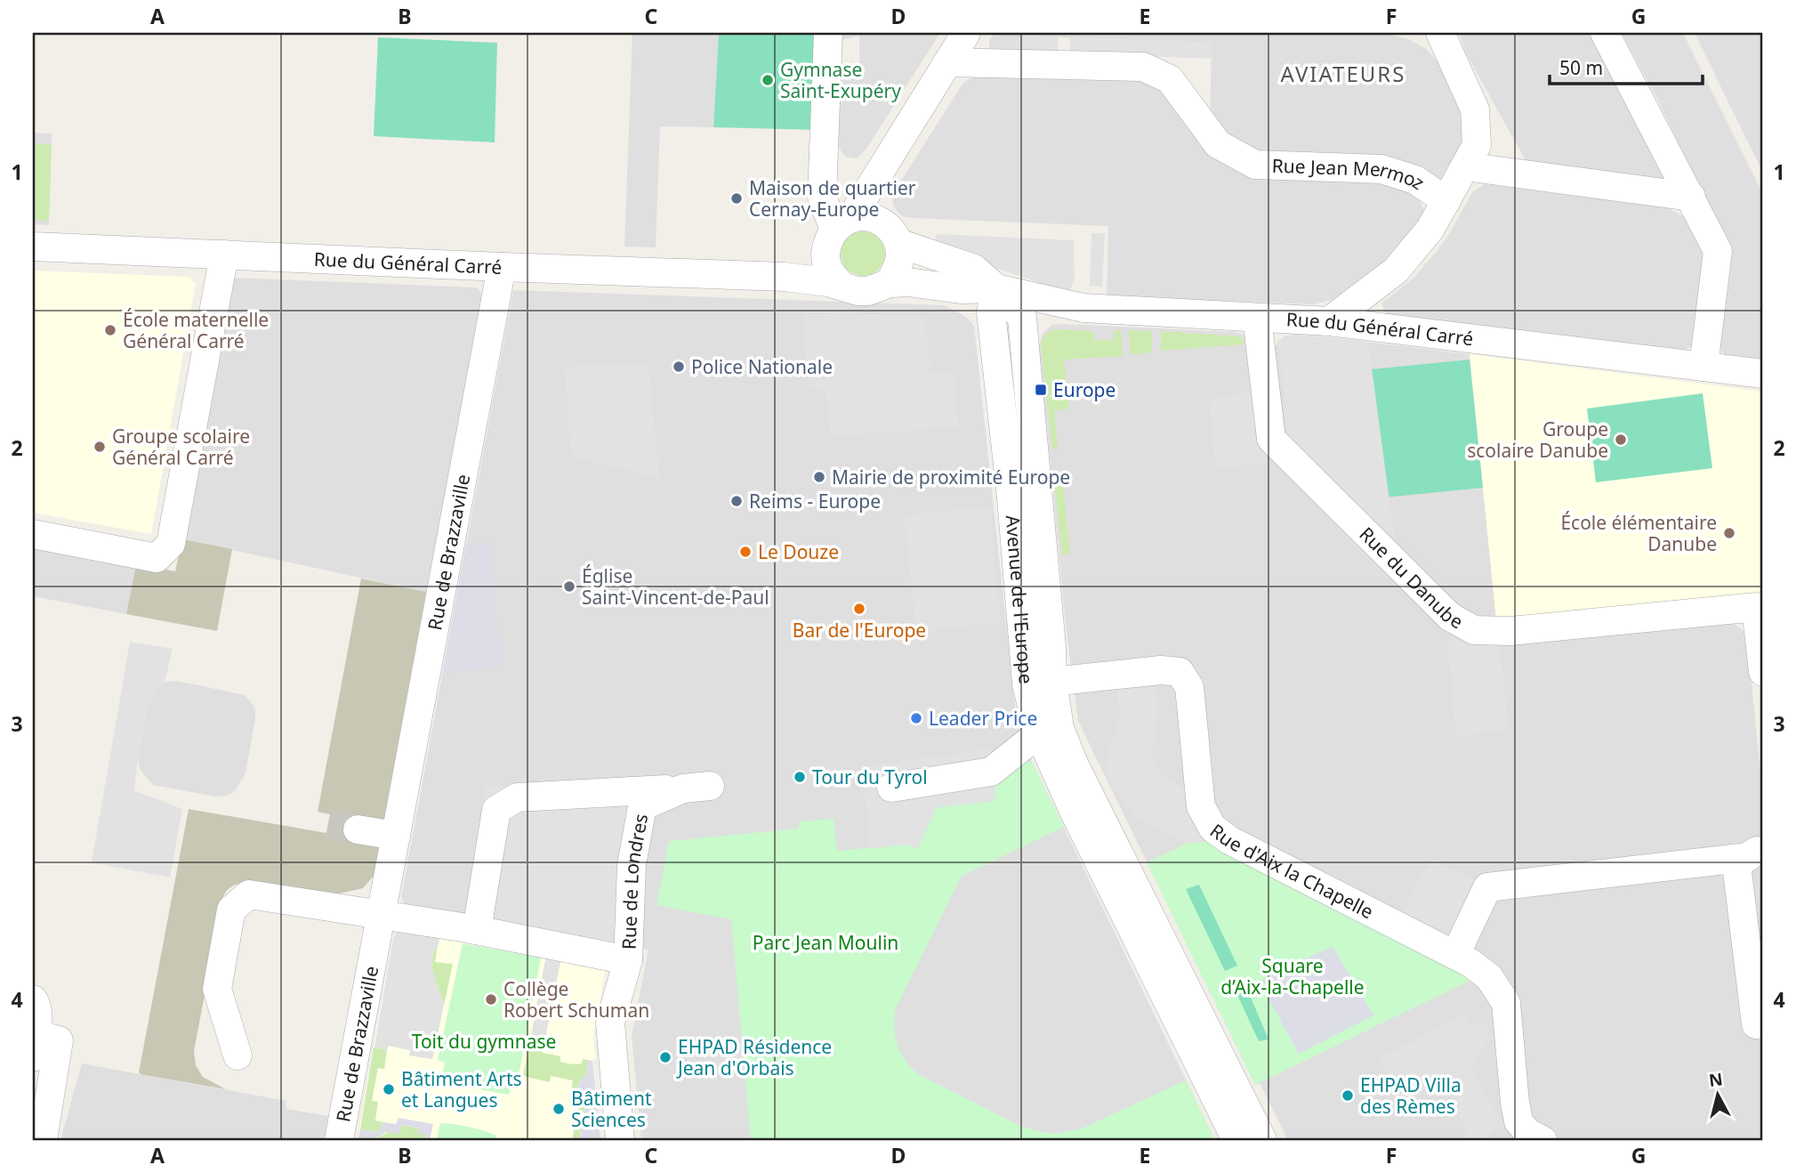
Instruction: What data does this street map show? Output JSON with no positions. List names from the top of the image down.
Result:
{
  "streets": {
    "street": [
      "Rue Jean Mermoz",
      "Rue du Général Carré",
      "Rue de Brazzaville",
      "Rue du Danube",
      "Avenue de l'Europe",
      "Rue d'Aix la Chapelle",
      "Rue de Londres"
    ]
  },
  "crossings": [
    ["Rue du Général Carré", "Rue de Brazzaville"],
    ["Rue du Général Carré", "Rue du Danube"],
    ["Rue du Général Carré", "Avenue de l'Europe"],
    ["Rue de Brazzaville", "Rue de Londres"],
    ["Avenue de l'Europe", "Rue d'Aix la Chapelle"]
  ],
  "districts": ["AVIATEURS"],
  "parks": ["Parc Jean Moulin", "Square d’Aix-la-Chapelle", "Toit du gymnase"],
  "places": {
    "other": [
      "Gymnase Saint-Exupéry",
      "Maison de quartier Cernay-Europe",
      "École maternelle Général Carré",
      "Police Nationale",
      "Groupe scolaire Danube",
      "Groupe scolaire Général Carré",
      "Mairie de proximité Europe",
      "Reims - Europe",
      "École élémentaire Danube",
      "Le Douze",
      "Église Saint-Vincent-de-Paul",
      "Bar de l'Europe",
      "Leader Price",
      "Tour du Tyrol",
      "Collège Robert Schuman",
      "EHPAD Résidence Jean d'Orbais",
      "Bâtiment Arts et Langues",
      "EHPAD Villa des Rèmes",
      "Bâtiment Sciences"
    ],
    "transit": ["Europe"]
  },
  "scale_bar": "50 m",
  "north": "top",
  "grid": {
    "columns": [
      "A",
      "B",
      "C",
      "D",
      "E",
      "F",
      "G"
    ],
    "rows": [
      "1",
      "2",
      "3",
      "4"
    ]
  }
}
